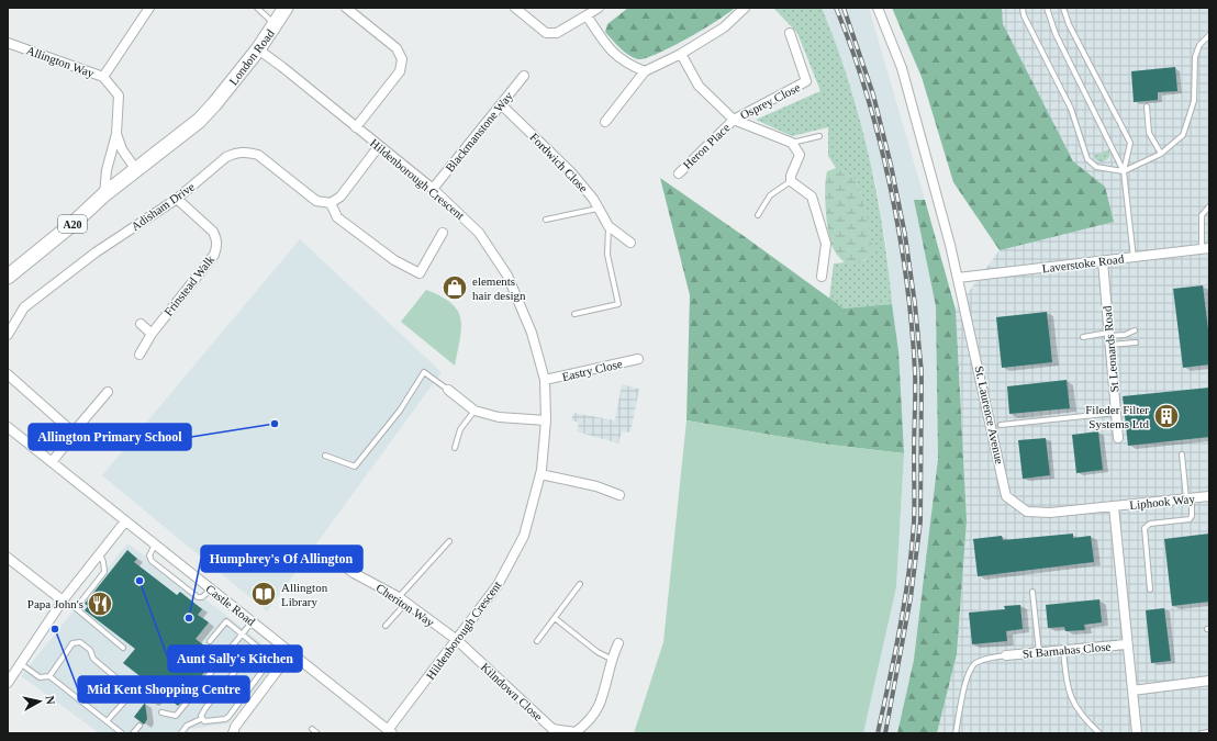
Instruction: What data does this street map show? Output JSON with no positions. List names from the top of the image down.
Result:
{
  "streets": {
    "main road": ["London Road", "A20"],
    "street": [
      "Allington Way",
      "Osprey Close",
      "Blackmanstone Way",
      "Heron Place",
      "Fordwich Close",
      "Hildenborough Crescent",
      "Adisham Drive",
      "Laverstoke Road",
      "Frinstead Walk",
      "St Leonards Road",
      "Eastry Close",
      "St. Laurence Avenue",
      "Liphook Way",
      "Castle Road",
      "Cheriton Way",
      "St Barnabas Close",
      "Kilndown Close"
    ]
  },
  "crossings": [
    ["London Road", "Allington Way"],
    ["London Road", "Hildenborough Crescent"],
    ["London Road", "A20"],
    ["Allington Way", "A20"],
    ["Osprey Close", "Heron Place"],
    ["Blackmanstone Way", "Fordwich Close"],
    ["Blackmanstone Way", "Hildenborough Crescent"],
    ["Hildenborough Crescent", "Eastry Close"],
    ["Hildenborough Crescent", "Castle Road"],
    ["Hildenborough Crescent", "Cheriton Way"],
    ["Hildenborough Crescent", "Kilndown Close"],
    ["Adisham Drive", "Frinstead Walk"],
    ["Laverstoke Road", "St Leonards Road"],
    ["Laverstoke Road", "St. Laurence Avenue"],
    ["St. Laurence Avenue", "Liphook Way"],
    ["Cheriton Way", "Kilndown Close"]
  ],
  "places": {
    "shop": ["elements hair design"],
    "building": ["Fileder Filter Systems Ltd"],
    "other": [
      "Allington Primary School",
      "Aunt Sally's Kitchen",
      "Humphrey's Of Allington",
      "Mid Kent Shopping Centre"
    ],
    "library": ["Allington Library"],
    "restaurant": ["Papa John's"]
  },
  "north": "right"
}
